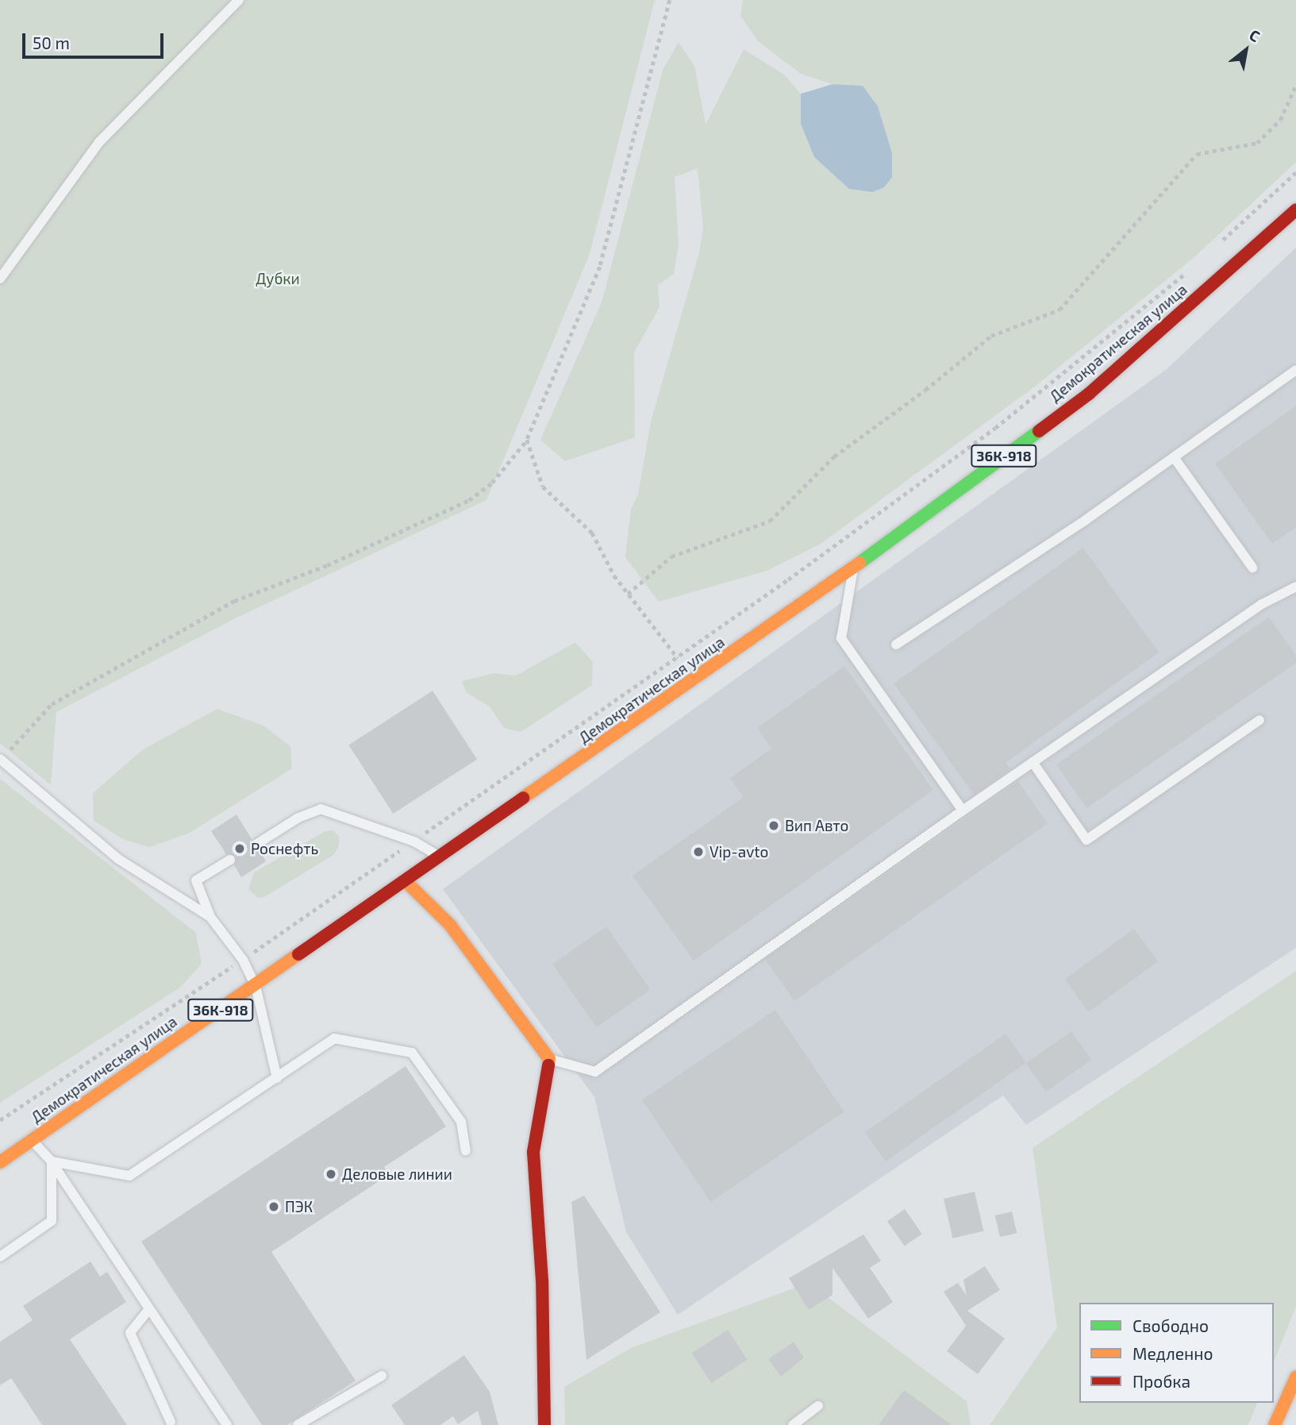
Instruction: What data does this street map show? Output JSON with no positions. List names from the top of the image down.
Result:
{
  "streets": {
    "main road": ["Демократическая улица", "36К-918"]
  },
  "parks": ["Дубки"],
  "places": [
    "Вип Авто",
    "Роснефть",
    "Vip-avto",
    "Деловые линии",
    "ПЭК"
  ],
  "legend": ["Свободно", "Медленно", "Пробка"],
  "scale_bar": "50 m",
  "north": "top right"
}
